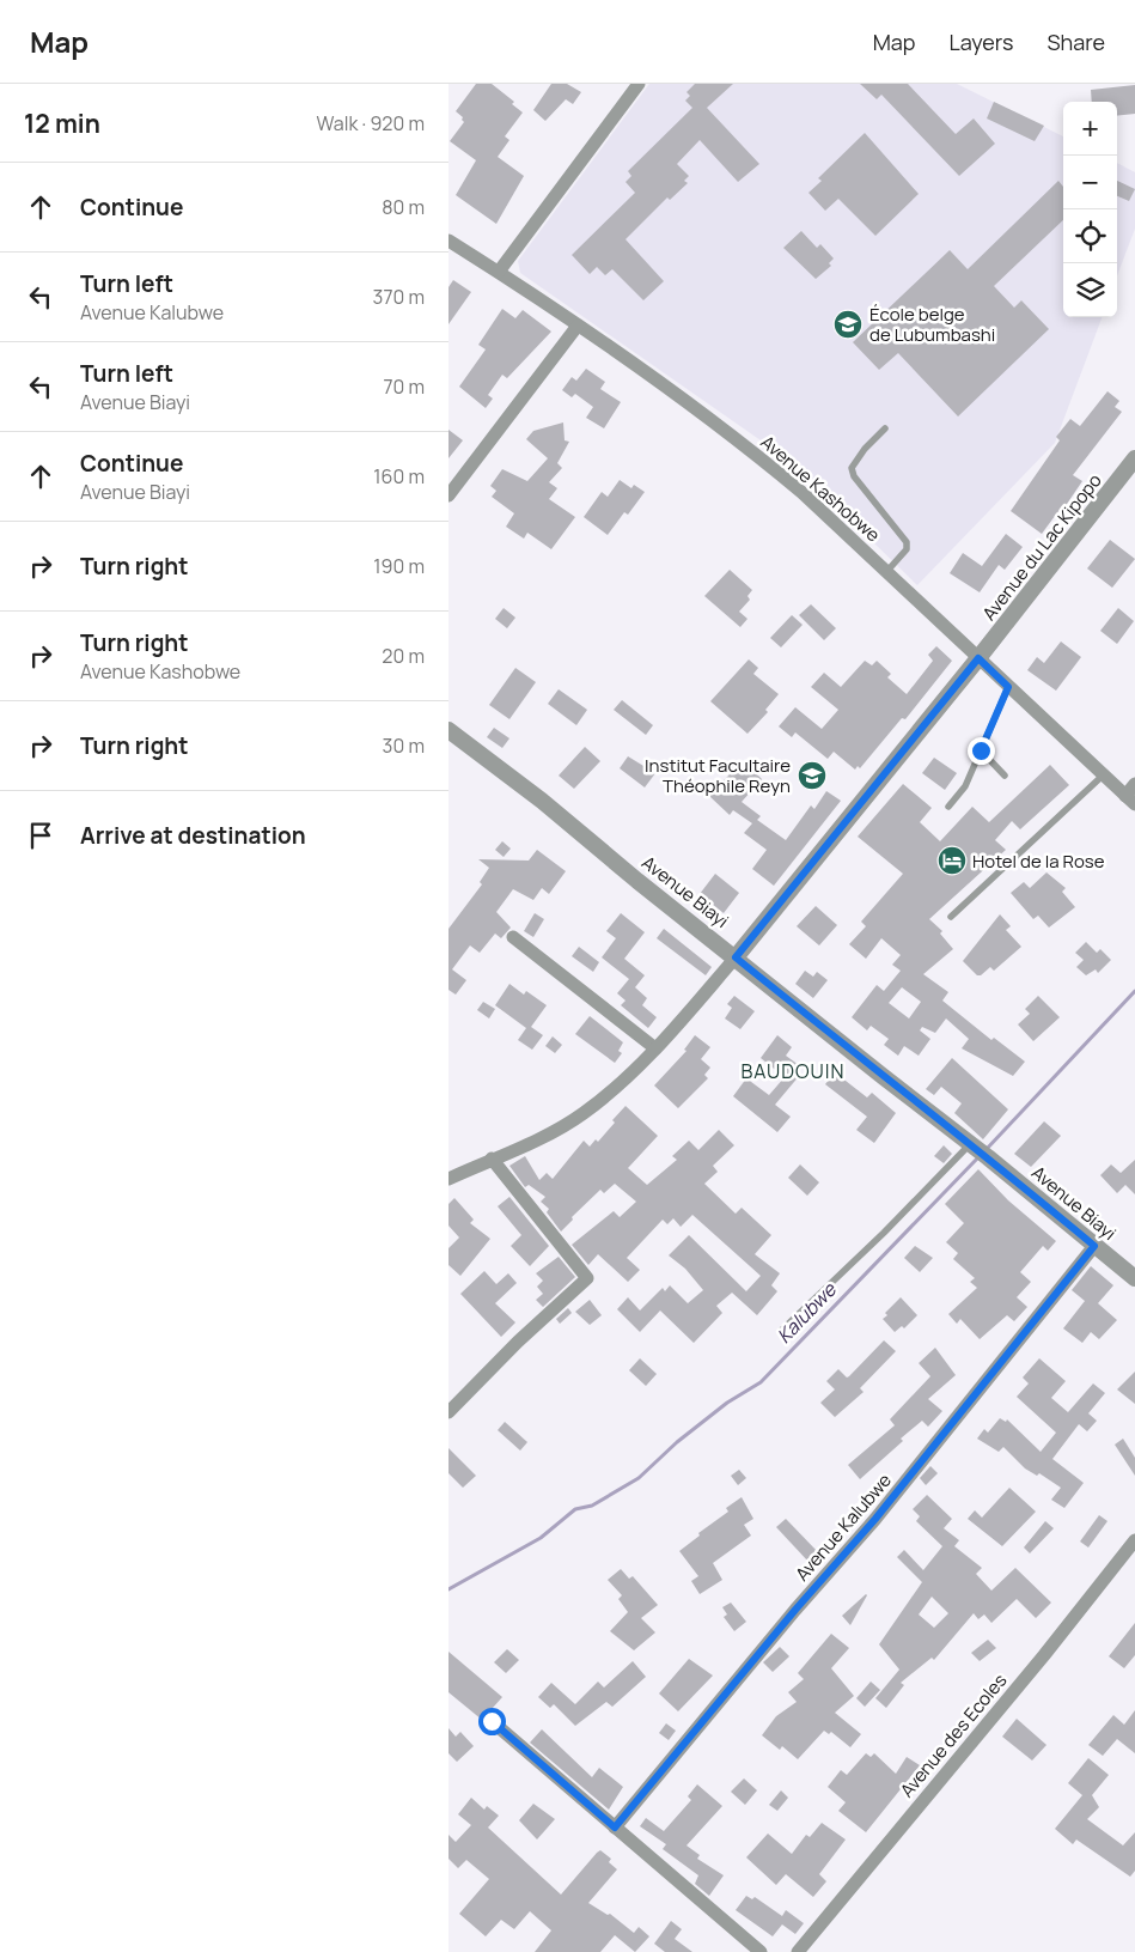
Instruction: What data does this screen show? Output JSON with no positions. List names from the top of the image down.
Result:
{
  "streets": {
    "street": [
      "Avenue Kashobwe",
      "Avenue du Lac Kipopo",
      "Avenue Biayi",
      "Avenue Kalubwe",
      "Avenue des Ecoles"
    ]
  },
  "crossings": [
    ["Avenue Kashobwe", "Avenue du Lac Kipopo"],
    ["Avenue du Lac Kipopo", "Avenue Biayi"],
    ["Avenue Biayi", "Avenue Kalubwe"]
  ],
  "districts": ["BAUDOUIN"],
  "water": ["Kalubwe"],
  "places": {
    "school or university": ["École belge de Lubumbashi", "Institut Facultaire Théophile Reyn"],
    "hotel": ["Hotel de la Rose"]
  },
  "page": {
    "header": "Map",
    "nav": ["Map", "Layers", "Share"],
    "heading": ["12 min", "Walk · 920 m"],
    "map_buttons": ["+", "−"],
    "list": [
      ["Continue", "80 m"],
      ["Turn left", "Avenue Kalubwe", "370 m"],
      ["Turn left", "Avenue Biayi", "70 m"],
      ["Continue", "Avenue Biayi", "160 m"],
      ["Turn right", "190 m"],
      ["Turn right", "Avenue Kashobwe", "20 m"],
      ["Turn right", "30 m"],
      "Arrive at destination"
    ]
  }
}
